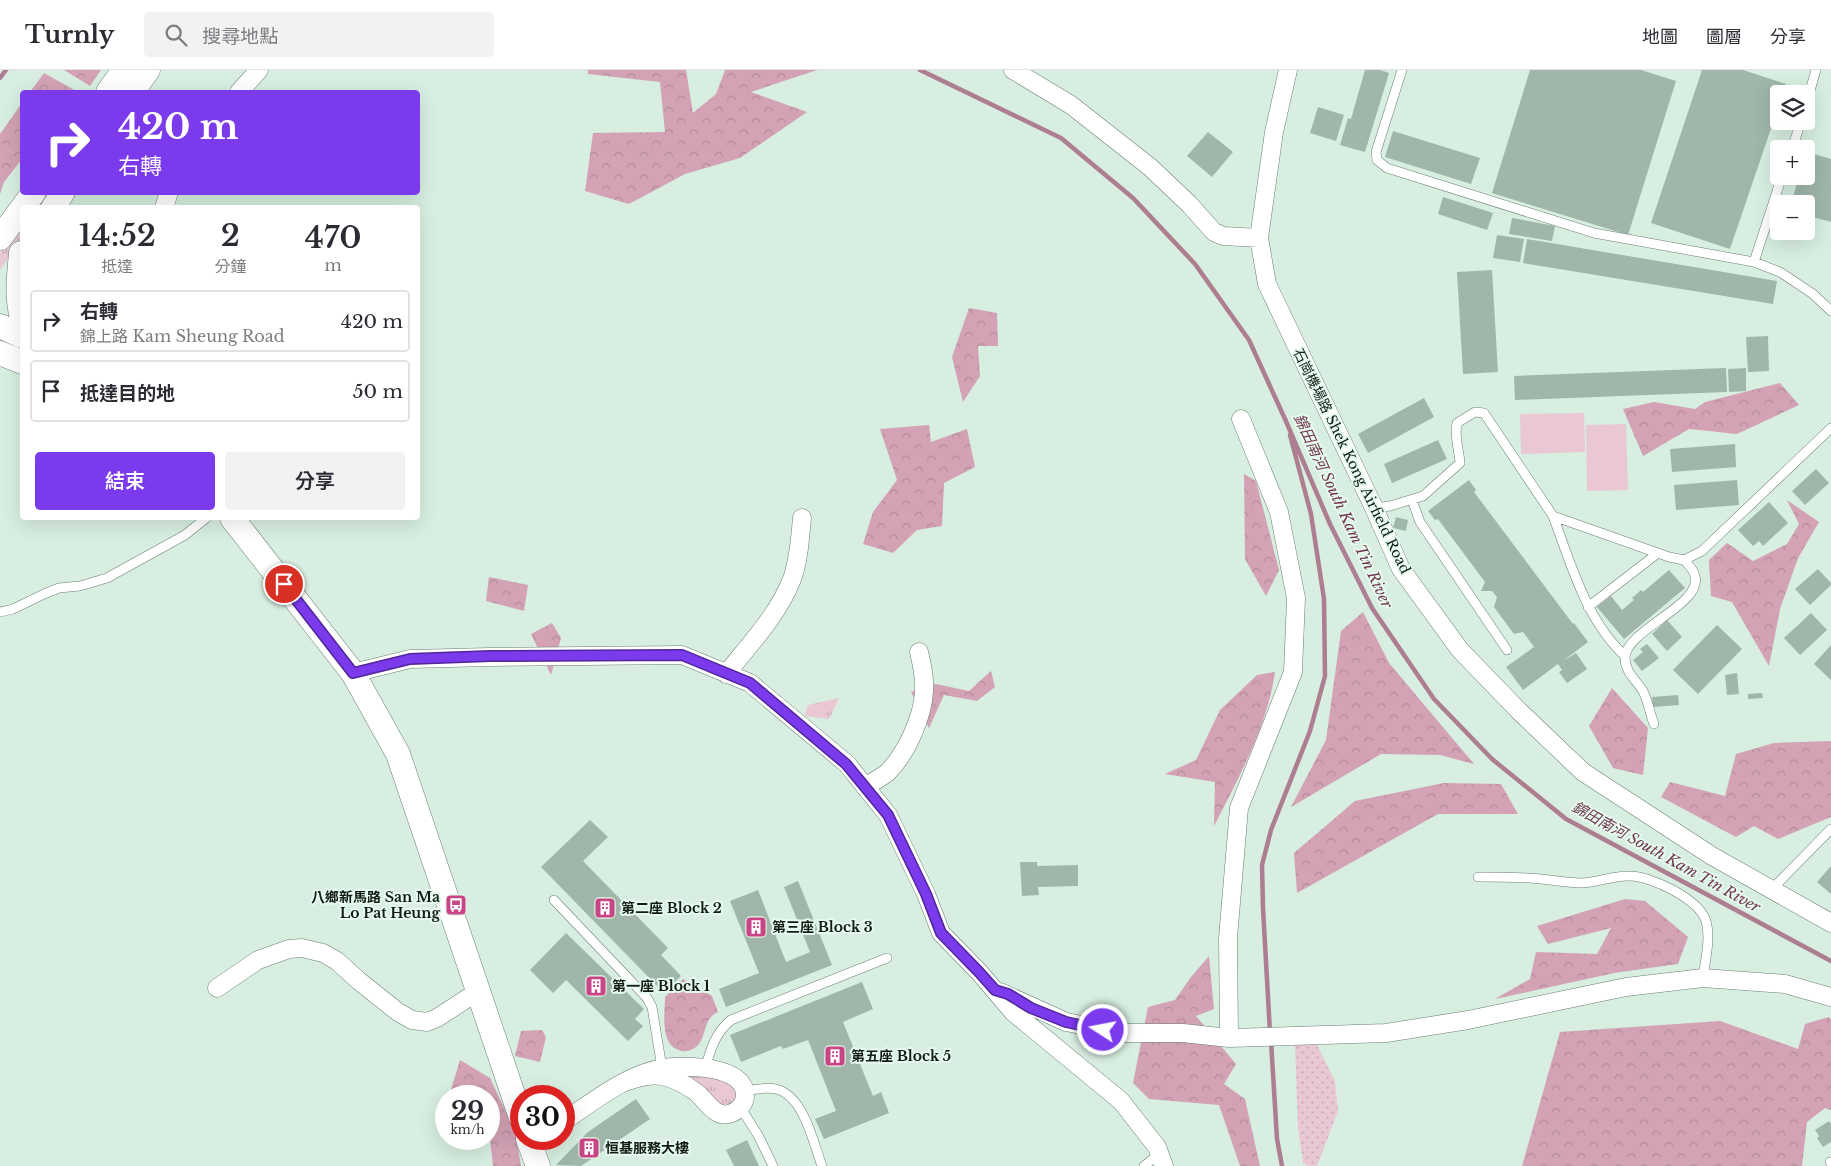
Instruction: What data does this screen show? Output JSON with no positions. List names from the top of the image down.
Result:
{
  "streets": {
    "street": ["石崗機場路 Shek Kong Airfield Road"]
  },
  "water": ["錦田南河 South Kam Tin River"],
  "places": {
    "bus stop": ["八鄉新馬路 San Ma Lo Pat Heung"],
    "building": [
      "第二座 Block 2",
      "第三座 Block 3",
      "第一座 Block 1",
      "第五座 Block 5",
      "恒基服務大樓"
    ]
  },
  "page": {
    "header": "Turnly",
    "search": "搜尋地點",
    "nav": ["地圖", "圖層", "分享"],
    "map_buttons": ["+", "−"],
    "turn": ["420 m", "右轉"],
    "eta": [
      "14:52",
      "抵達",
      "2",
      "分鐘",
      "470",
      "m"
    ],
    "list": [
      {
        "name": "右轉",
        "note": "錦上路 Kam Sheung Road",
        "value": "420 m"
      },
      {
        "name": "抵達目的地",
        "value": "50 m"
      }
    ],
    "buttons": ["結束", "分享"],
    "speed": "29 km/h",
    "limit": "30"
  }
}
